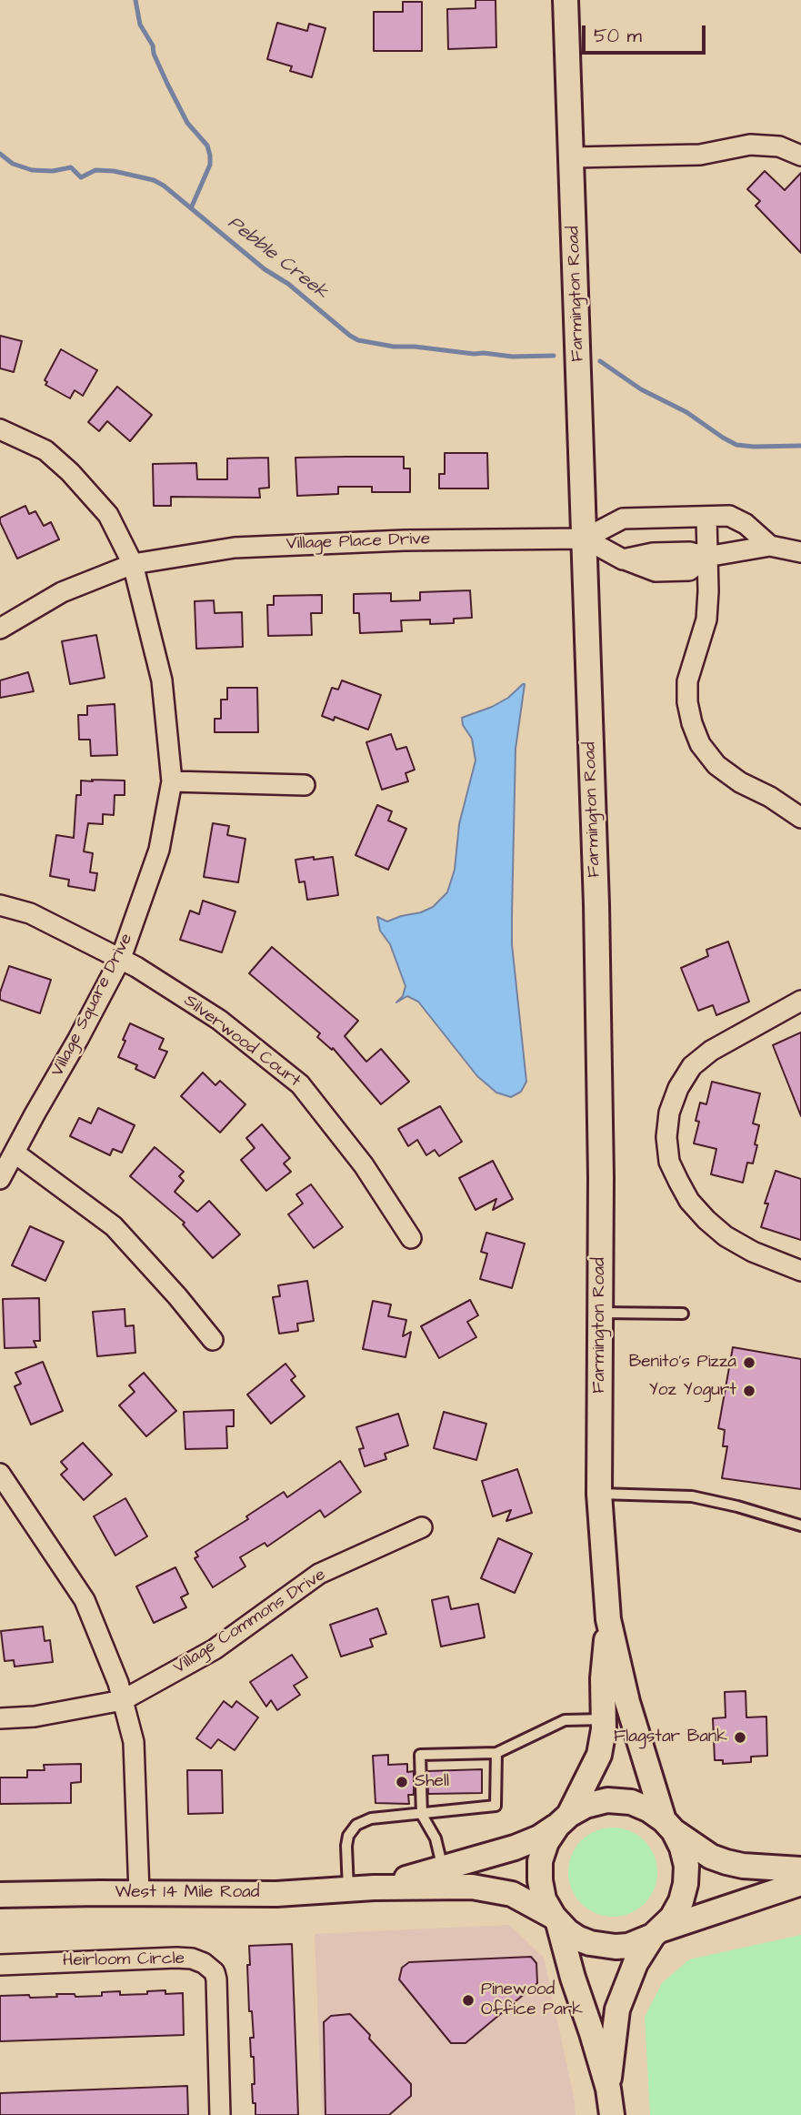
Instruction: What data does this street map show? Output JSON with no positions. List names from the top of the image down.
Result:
{
  "streets": {
    "street": [
      "Farmington Road",
      "Village Place Drive",
      "Village Square Drive",
      "Silverwood Court",
      "Village Commons Drive",
      "West 14 Mile Road",
      "Heirloom Circle"
    ]
  },
  "crossings": [
    ["Farmington Road", "Village Place Drive"],
    ["Farmington Road", "West 14 Mile Road"],
    ["Village Place Drive", "Village Square Drive"],
    ["Village Square Drive", "Silverwood Court"]
  ],
  "water": ["Pebble Creek"],
  "places": [
    "Benito's Pizza",
    "Yoz Yogurt",
    "Flagstar Bank",
    "Shell",
    "Pinewood Office Park"
  ],
  "scale_bar": "50 m"
}
